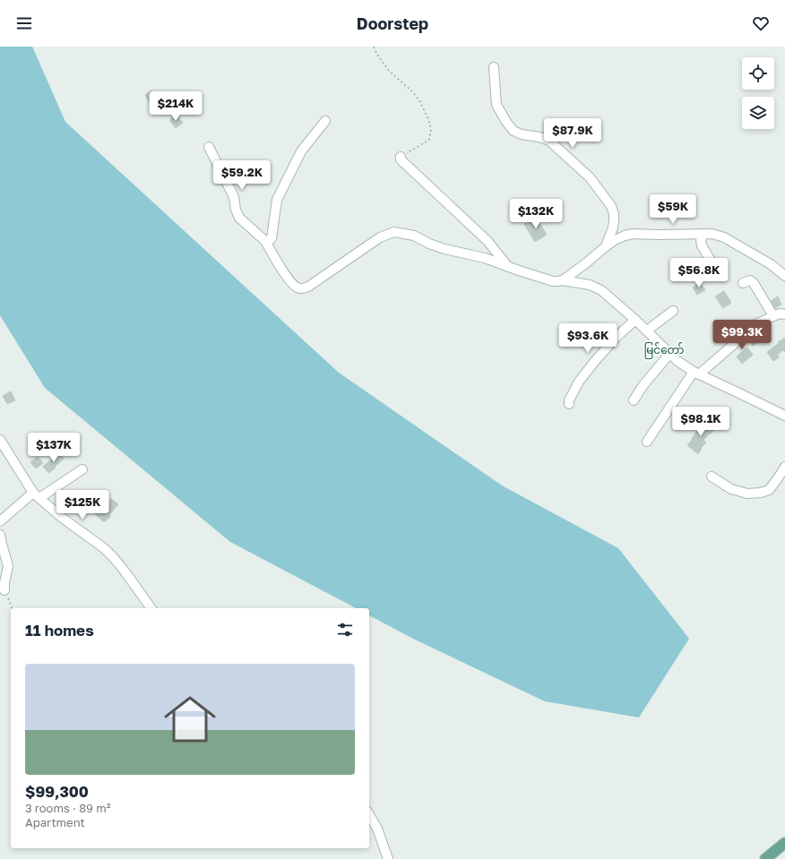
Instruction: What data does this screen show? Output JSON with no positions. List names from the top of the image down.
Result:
{
  "districts": ["မြင်တော်"],
  "page": {
    "header": "Doorstep",
    "price": [
      "$214K",
      "$87.9K",
      "$59.2K",
      "$59K",
      "$132K",
      "$56.8K",
      "$99.3K",
      "$93.6K",
      "$98.1K",
      "$137K",
      "$125K"
    ],
    "heading": "11 homes",
    "list": [
      {
        "name": "$99,300",
        "note": "3 rooms · 89 m² · Apartment"
      }
    ]
  }
}
